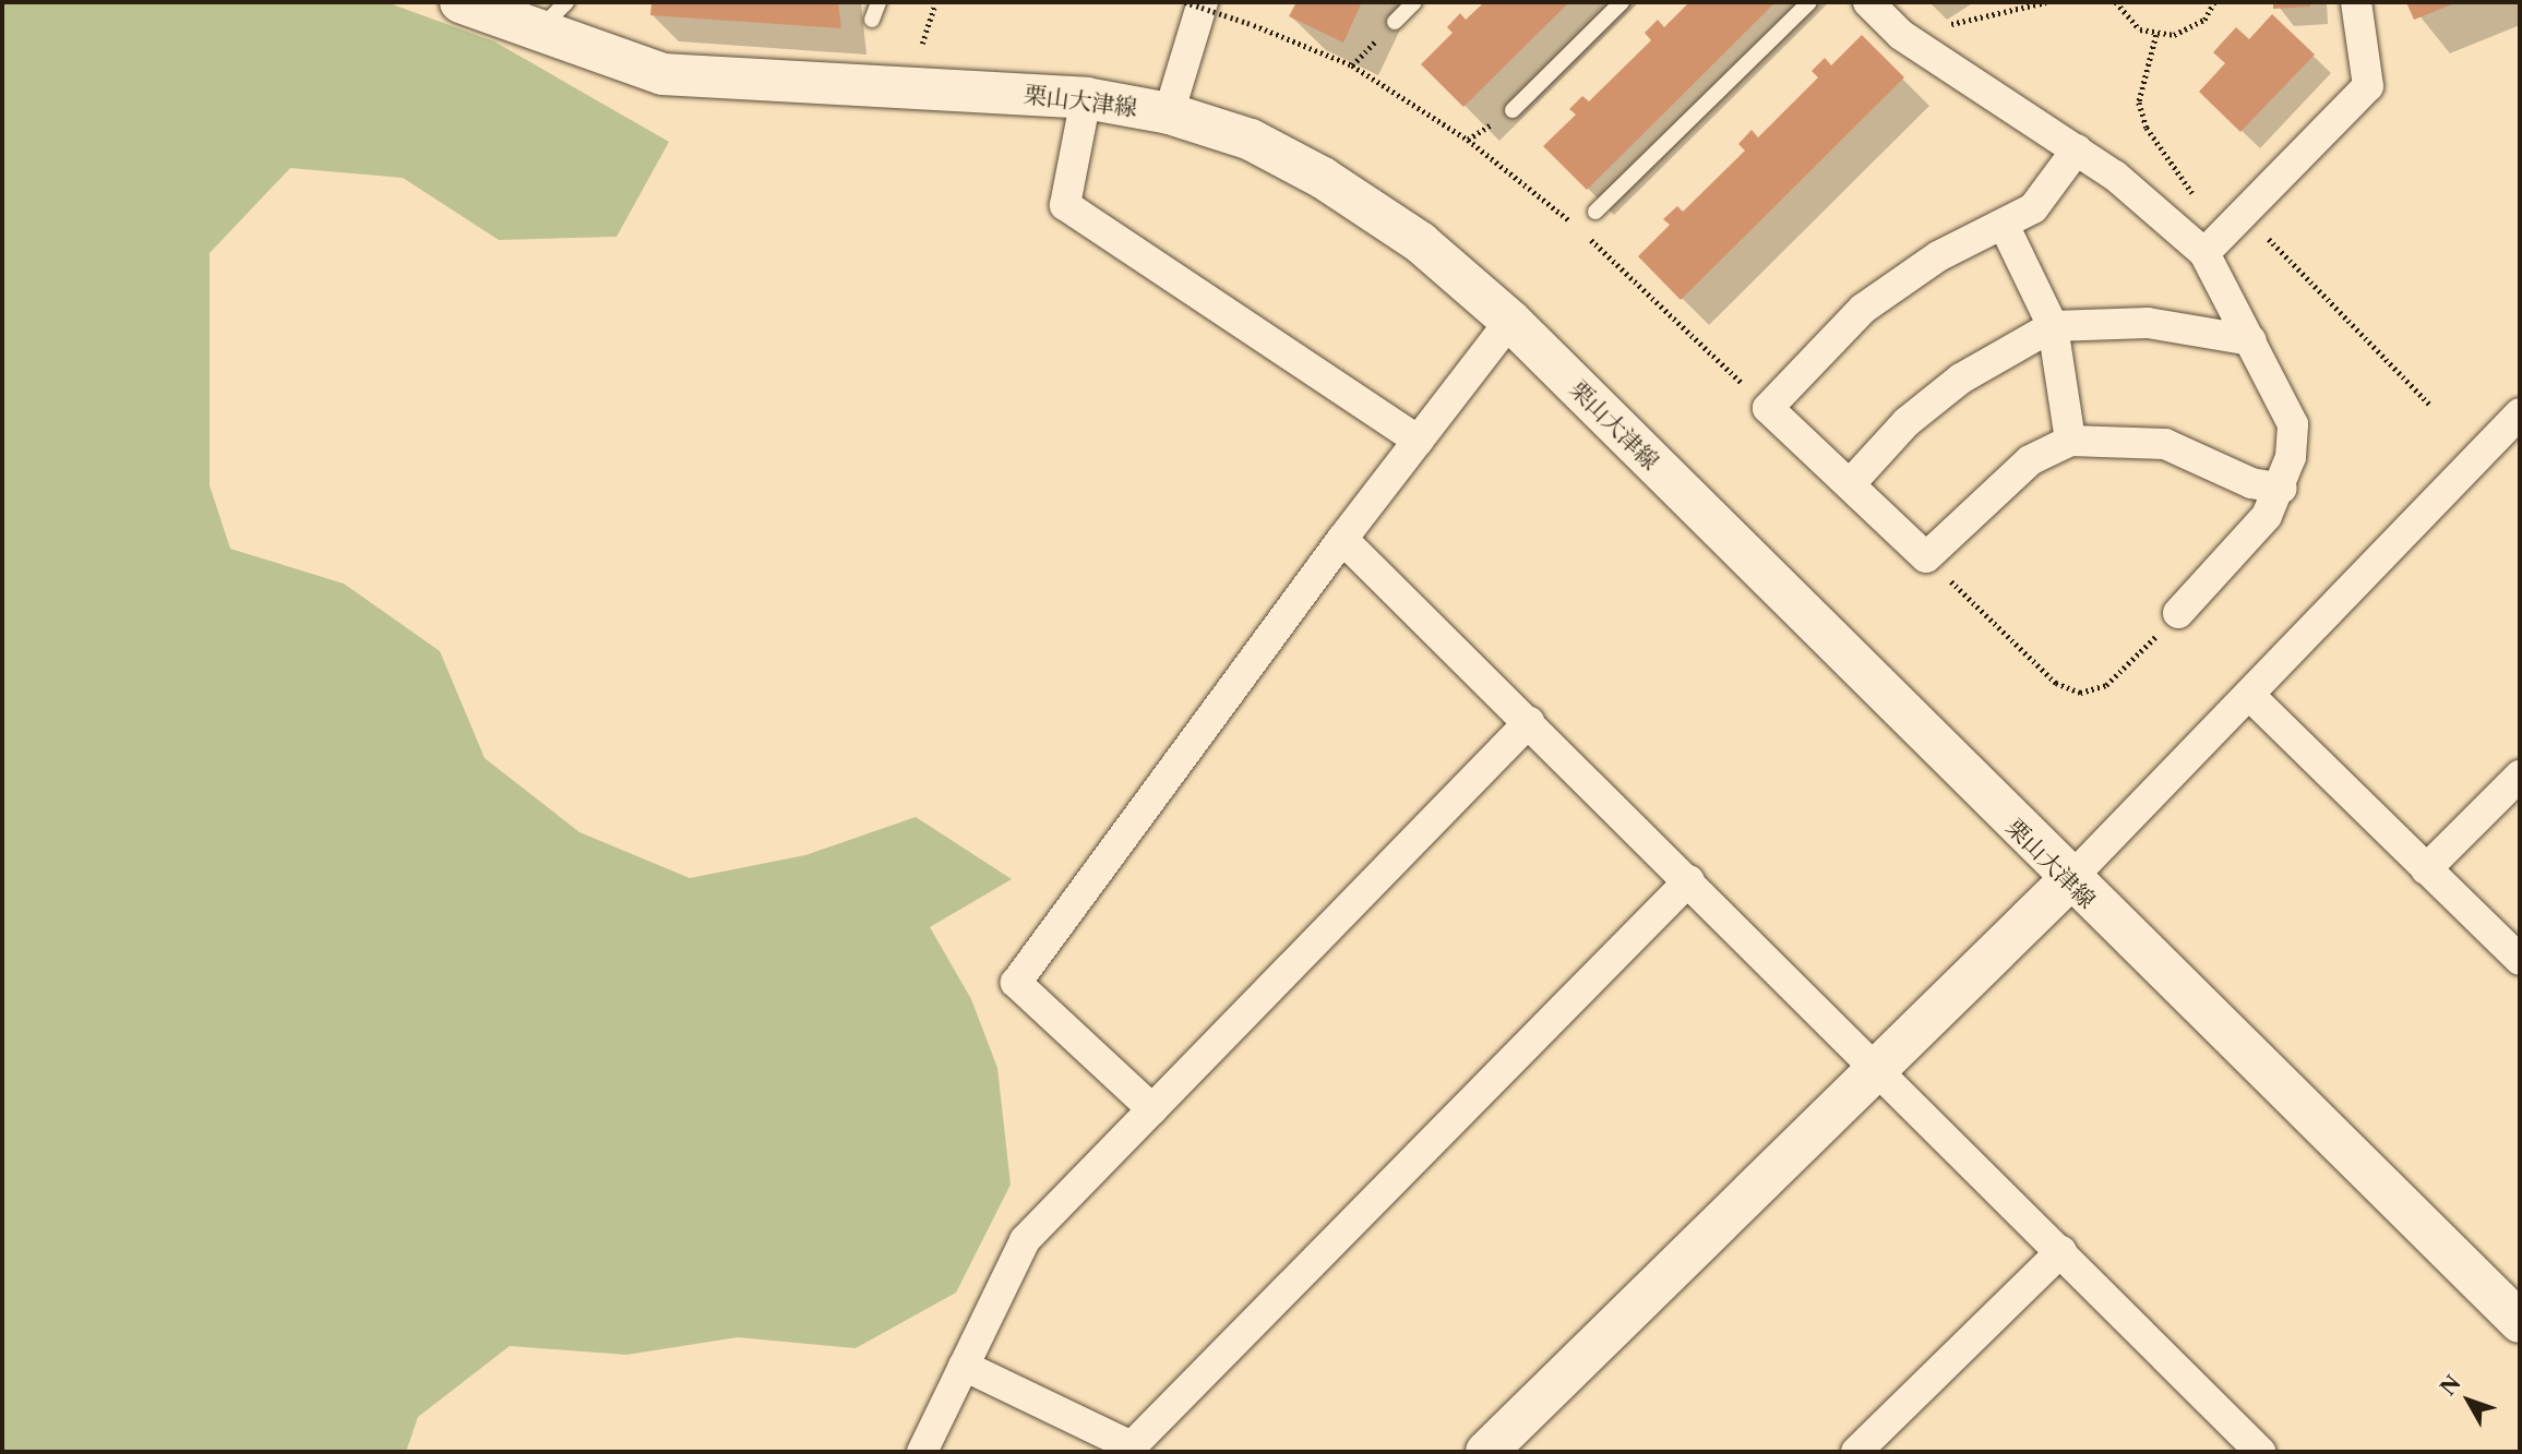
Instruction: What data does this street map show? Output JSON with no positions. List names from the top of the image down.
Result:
{
  "streets": {
    "main road": ["栗山大津線"]
  },
  "north": "top left"
}
